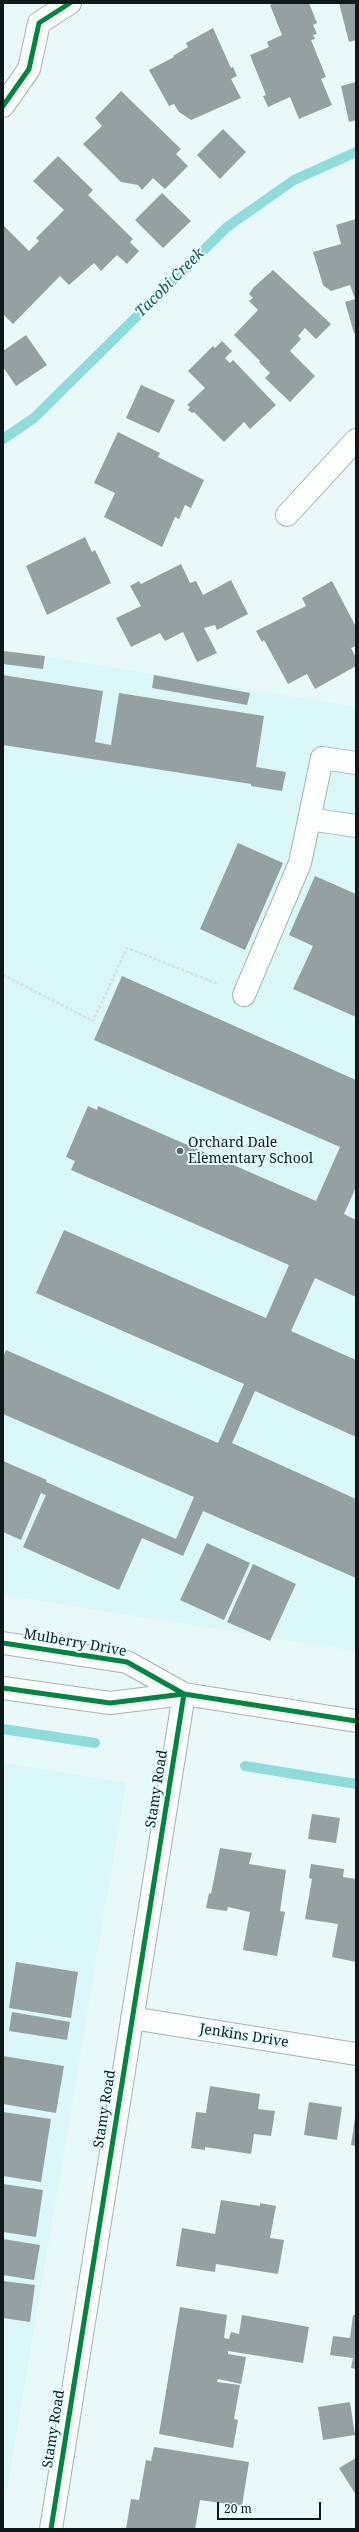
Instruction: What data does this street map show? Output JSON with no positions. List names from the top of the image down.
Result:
{
  "streets": {
    "street": ["Mulberry Drive", "Stamy Road", "Jenkins Drive"]
  },
  "crossings": [
    ["Mulberry Drive", "Stamy Road"],
    ["Stamy Road", "Jenkins Drive"]
  ],
  "water": ["Tacobi Creek"],
  "places": ["Orchard Dale Elementary School"],
  "scale_bar": "20 m"
}
